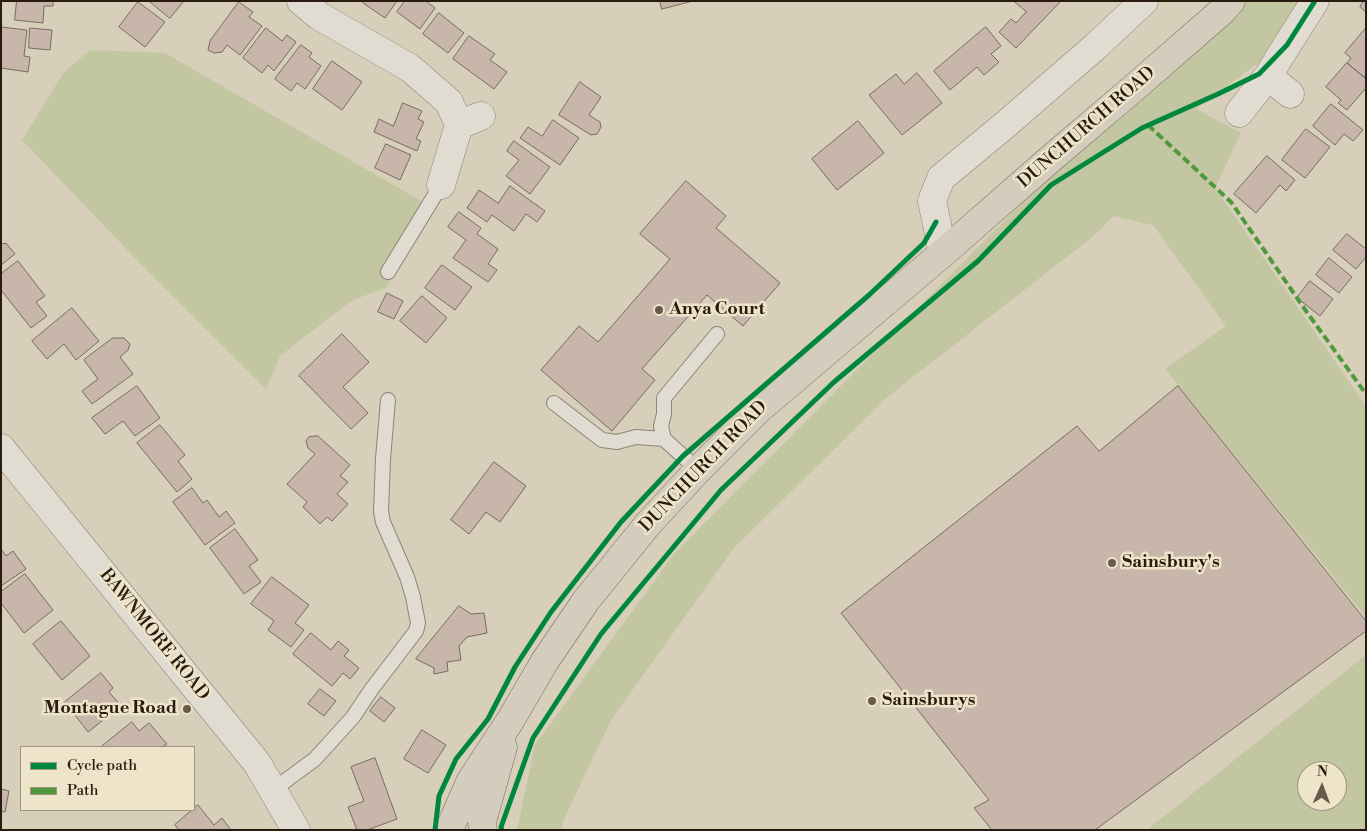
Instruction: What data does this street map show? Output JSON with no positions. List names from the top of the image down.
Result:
{
  "streets": {
    "highway": ["DUNCHURCH ROAD"],
    "street": ["BAWNMORE ROAD"]
  },
  "places": [
    "Anya Court",
    "Sainsbury's",
    "Sainsburys",
    "Montague Road"
  ],
  "legend": ["Cycle path", "Path"],
  "north": "top"
}
